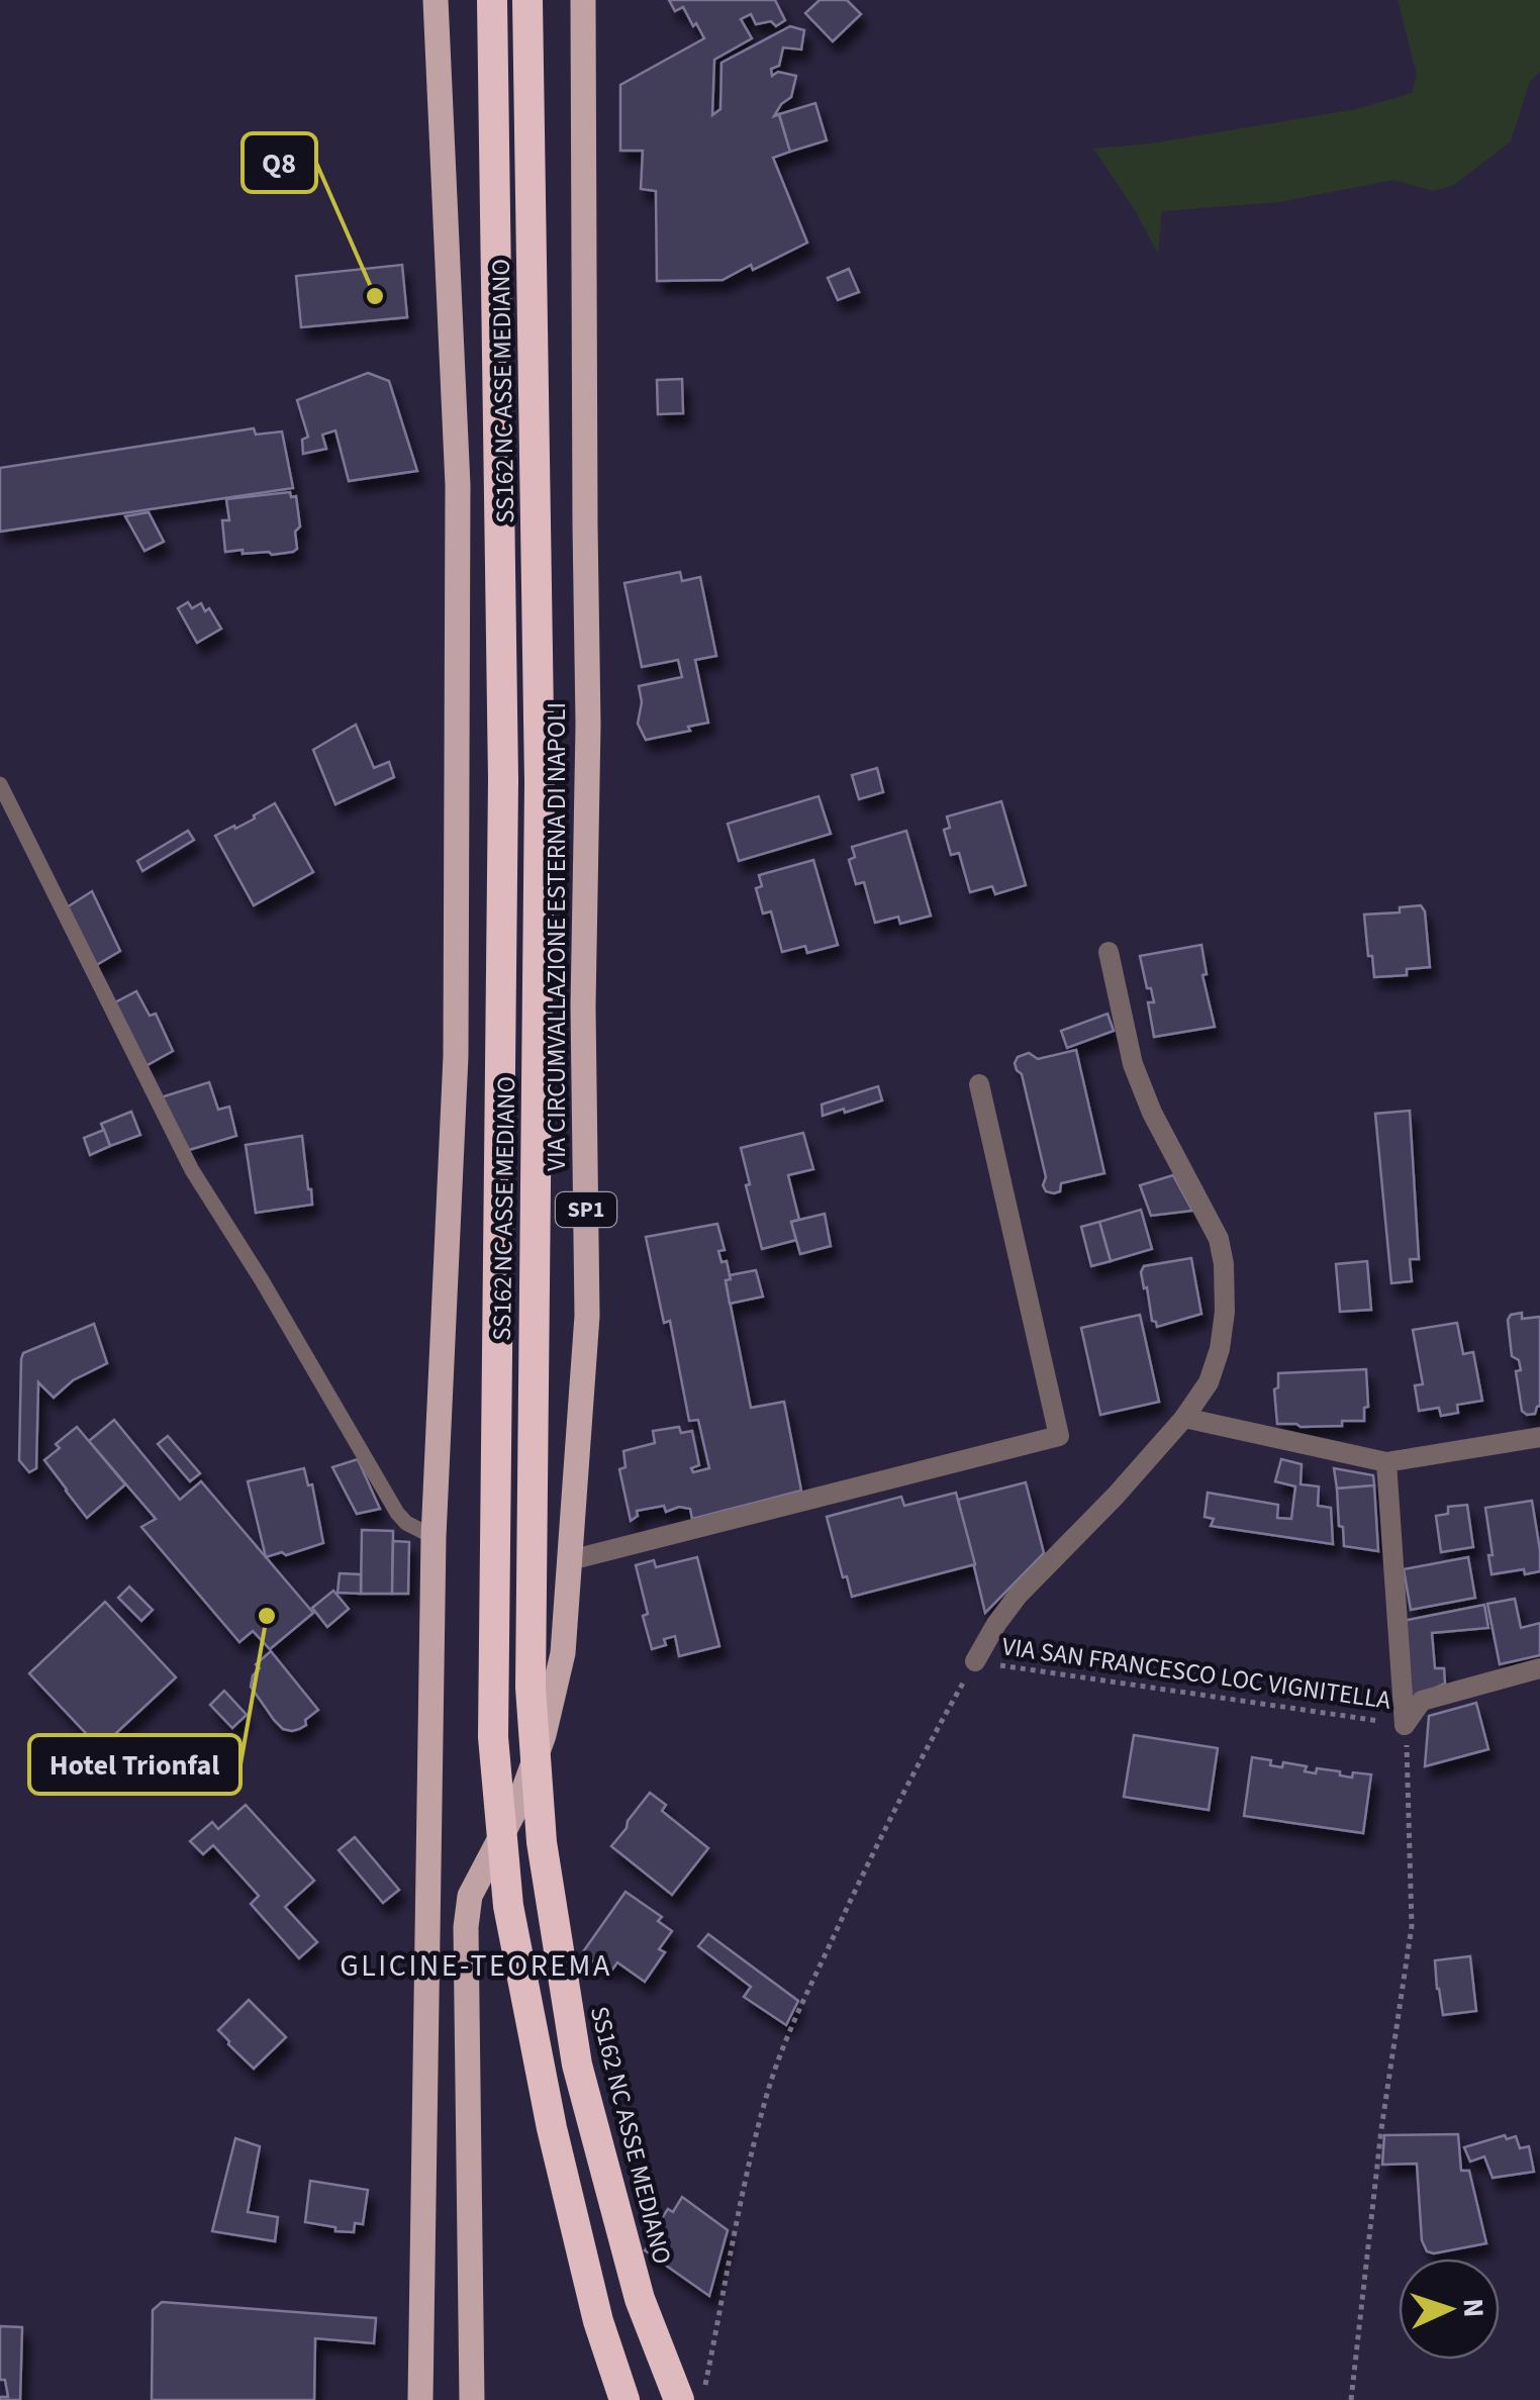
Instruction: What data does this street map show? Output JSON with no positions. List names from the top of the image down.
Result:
{
  "streets": {
    "highway": ["SS162 NC ASSE MEDIANO"],
    "main road": ["VIA CIRCUMVALLAZIONE ESTERNA DI NAPOLI", "SP1"],
    "path": ["VIA SAN FRANCESCO LOC VIGNITELLA"]
  },
  "districts": ["GLICINE-TEOREMA"],
  "places": ["Q8", "Hotel Trionfal"],
  "north": "right"
}
